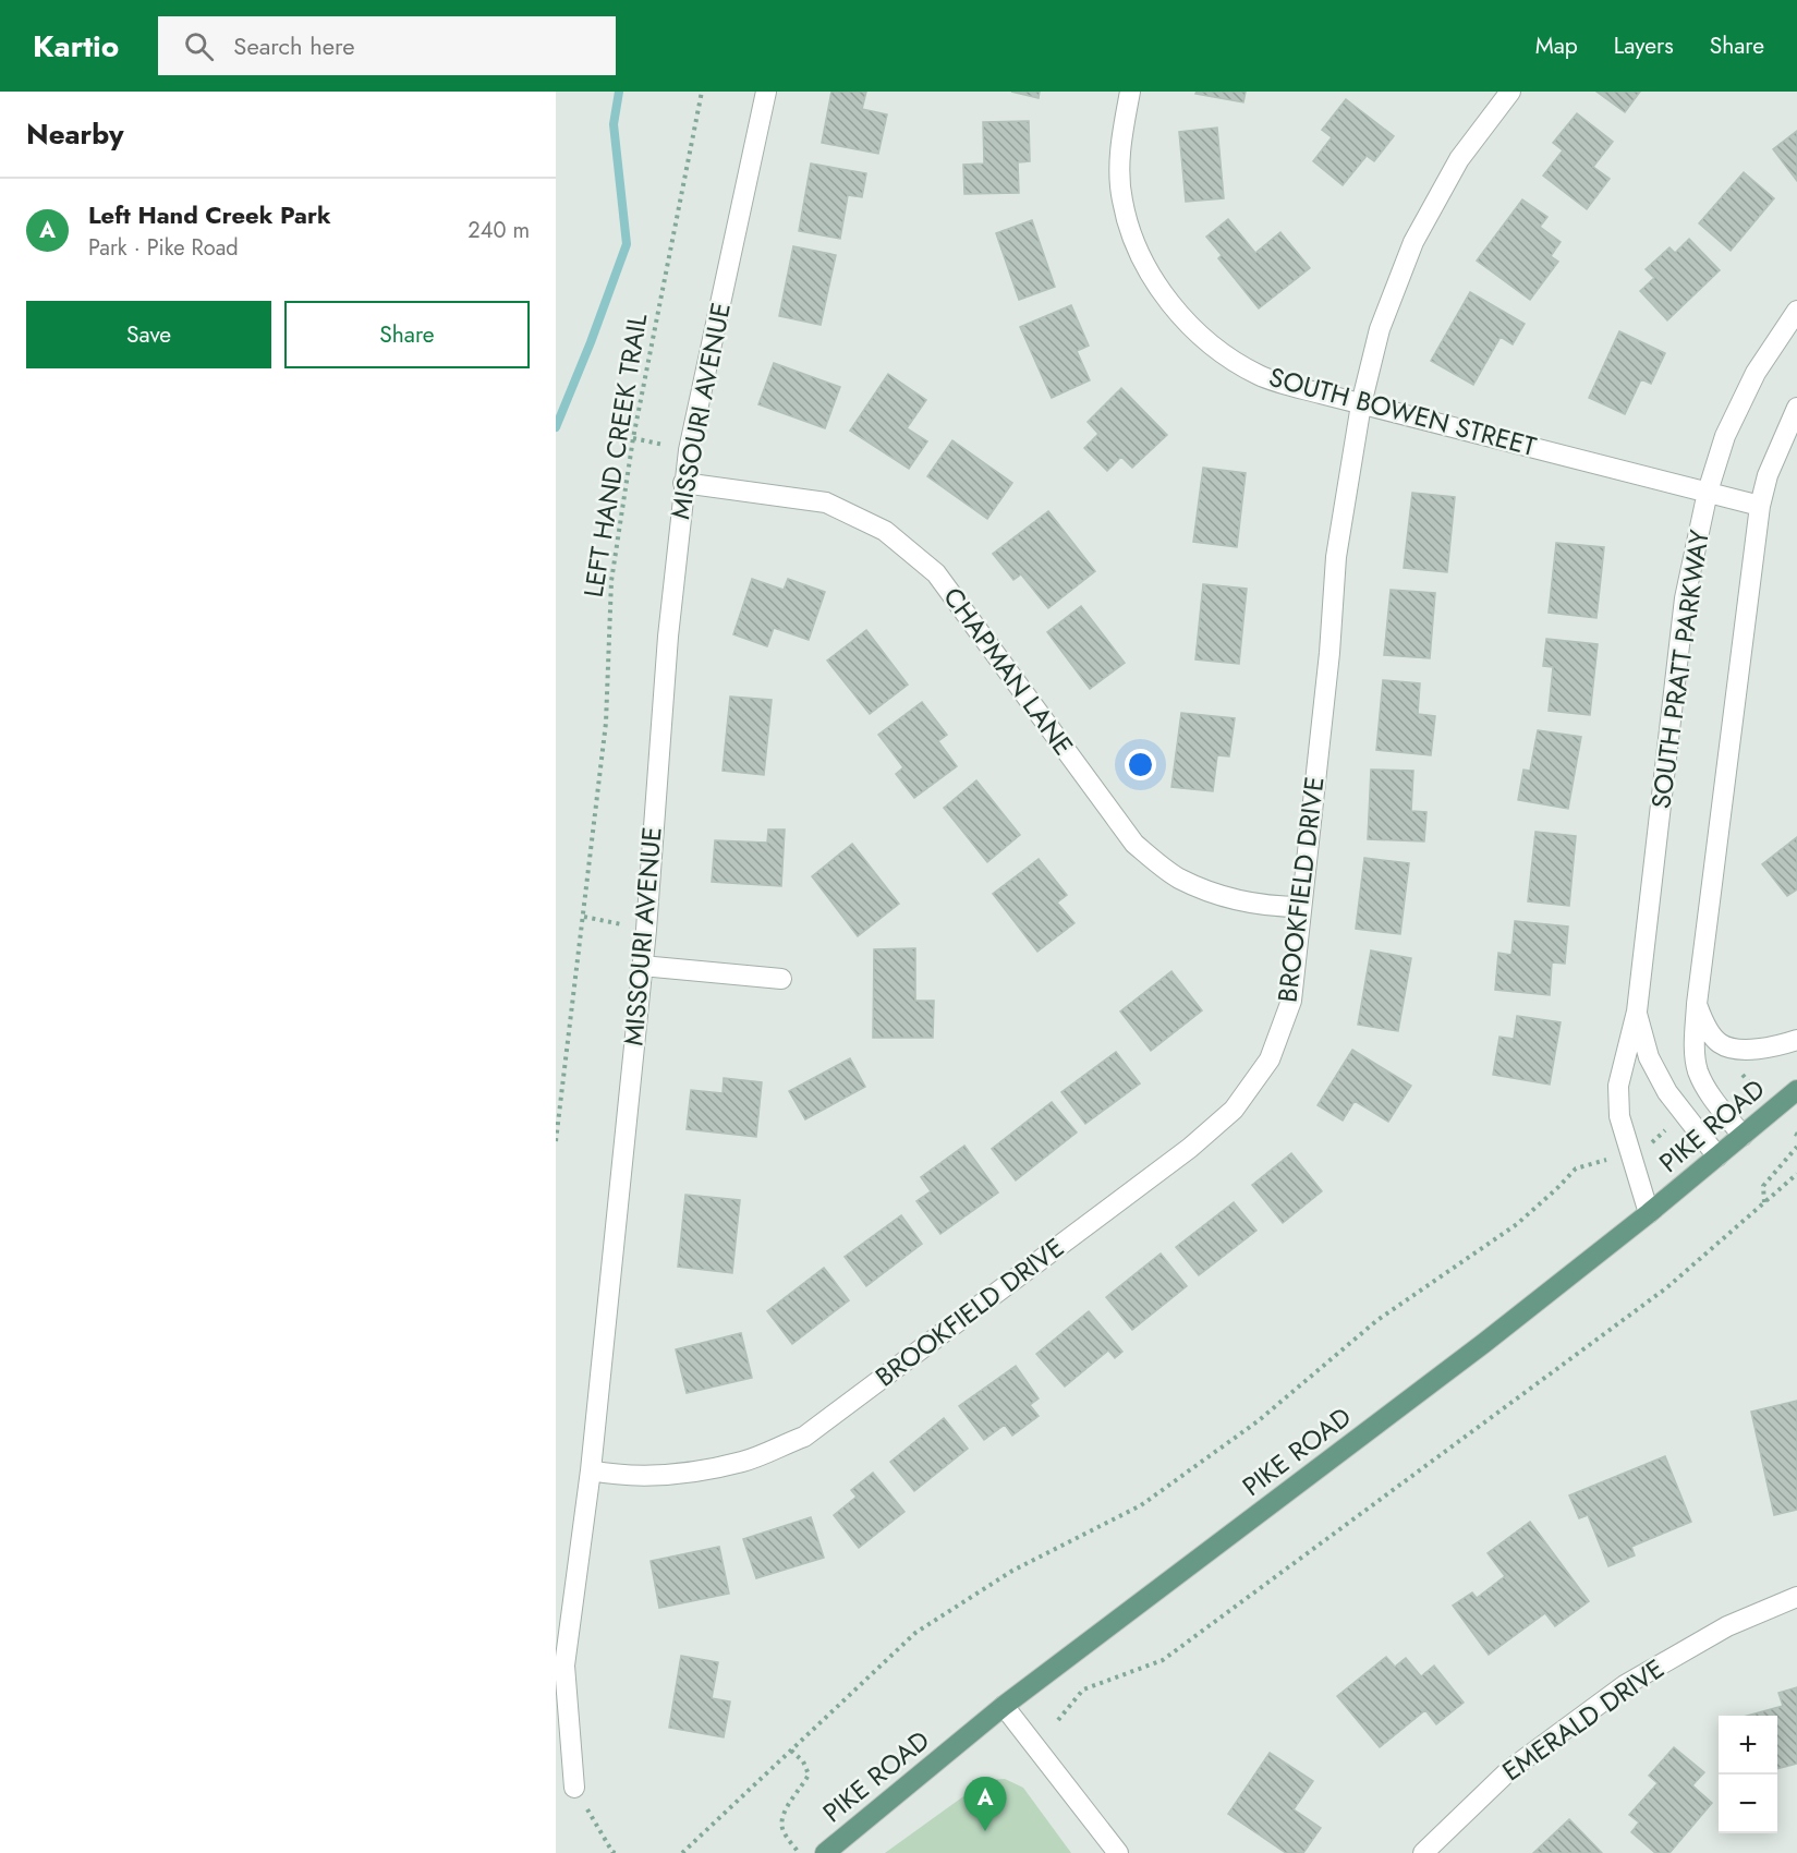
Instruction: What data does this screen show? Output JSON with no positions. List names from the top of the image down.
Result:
{
  "streets": {
    "main road": ["PIKE ROAD"],
    "street": [
      "MISSOURI AVENUE",
      "SOUTH BOWEN STREET",
      "SOUTH PRATT PARKWAY",
      "CHAPMAN LANE",
      "BROOKFIELD DRIVE",
      "EMERALD DRIVE"
    ],
    "path": ["LEFT HAND CREEK TRAIL"]
  },
  "crossings": [
    ["MISSOURI AVENUE", "CHAPMAN LANE"],
    ["MISSOURI AVENUE", "BROOKFIELD DRIVE"],
    ["SOUTH BOWEN STREET", "SOUTH PRATT PARKWAY"],
    ["SOUTH BOWEN STREET", "BROOKFIELD DRIVE"],
    ["SOUTH PRATT PARKWAY", "PIKE ROAD"],
    ["CHAPMAN LANE", "BROOKFIELD DRIVE"]
  ],
  "page": {
    "header": "Kartio",
    "search": "Search here",
    "nav": ["Map", "Layers", "Share"],
    "heading": "Nearby",
    "list": [
      {
        "mark": "A",
        "name": "Left Hand Creek Park",
        "note": "Park · Pike Road",
        "value": "240 m"
      }
    ],
    "buttons": ["Save", "Share"],
    "map_buttons": ["+", "−"],
    "pins": "A"
  }
}
